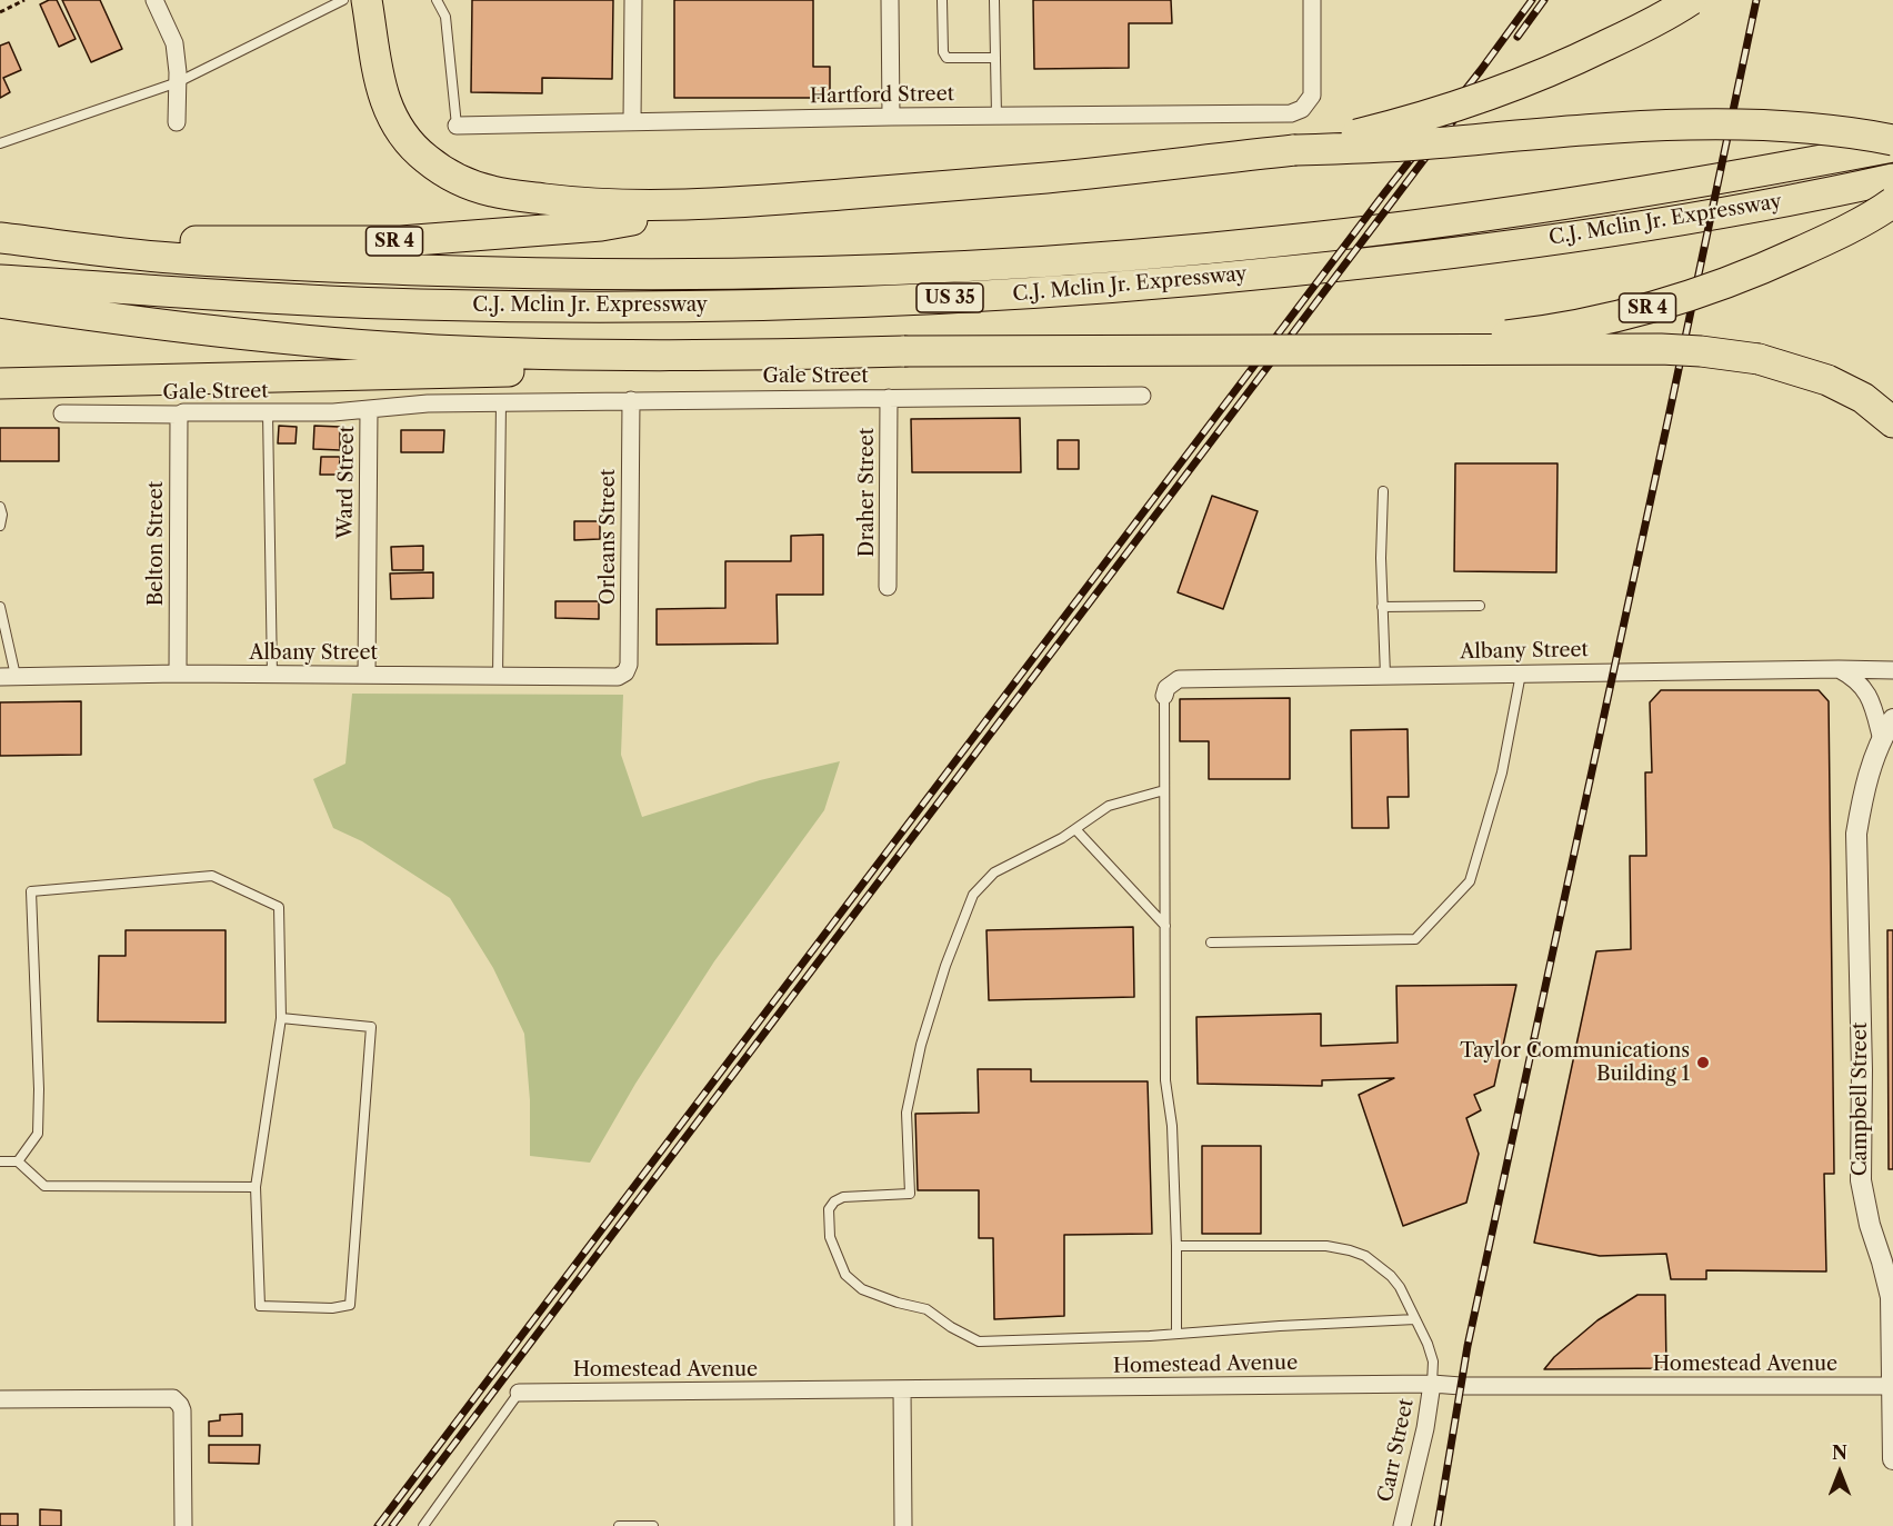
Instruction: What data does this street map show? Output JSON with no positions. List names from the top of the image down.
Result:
{
  "streets": {
    "highway": ["C.J. Mclin Jr. Expressway", "SR 4", "US 35"],
    "street": [
      "Hartford Street",
      "Gale Street",
      "Ward Street",
      "Draher Street",
      "Orleans Street",
      "Belton Street",
      "Albany Street",
      "Campbell Street",
      "Homestead Avenue",
      "Carr Street"
    ]
  },
  "crossings": [
    ["C.J. Mclin Jr. Expressway", "SR 4"],
    ["C.J. Mclin Jr. Expressway", "US 35"],
    ["SR 4", "US 35"],
    ["Gale Street", "Ward Street"],
    ["Gale Street", "Draher Street"],
    ["Gale Street", "Orleans Street"],
    ["Gale Street", "Belton Street"],
    ["Ward Street", "Albany Street"],
    ["Orleans Street", "Albany Street"],
    ["Belton Street", "Albany Street"],
    ["Campbell Street", "Homestead Avenue"],
    ["Homestead Avenue", "Carr Street"]
  ],
  "places": ["Taylor Communications Building 1"],
  "north": "top"
}
